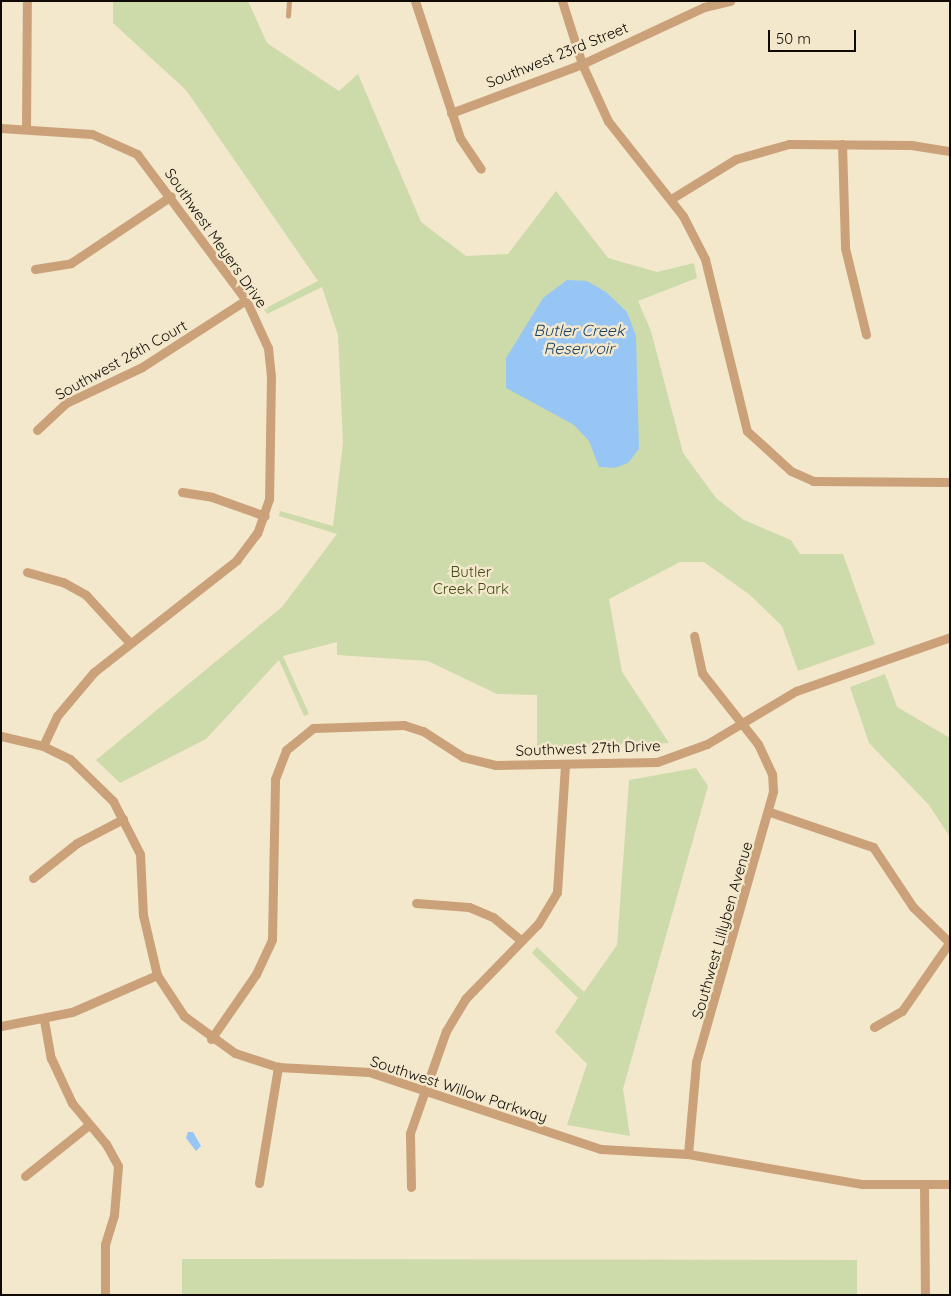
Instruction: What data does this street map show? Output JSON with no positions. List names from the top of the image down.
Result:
{
  "streets": {
    "street": [
      "Southwest 23rd Street",
      "Southwest Meyers Drive",
      "Southwest 26th Court",
      "Southwest 27th Drive",
      "Southwest Lillyben Avenue",
      "Southwest Willow Parkway"
    ]
  },
  "crossings": [
    ["Southwest Meyers Drive", "Southwest 26th Court"],
    ["Southwest Meyers Drive", "Southwest Willow Parkway"],
    ["Southwest 27th Drive", "Southwest Lillyben Avenue"],
    ["Southwest 27th Drive", "Southwest Willow Parkway"],
    ["Southwest Lillyben Avenue", "Southwest Willow Parkway"]
  ],
  "water": ["Butler Creek Reservoir"],
  "parks": ["Butler Creek Park"],
  "scale_bar": "50 m"
}
